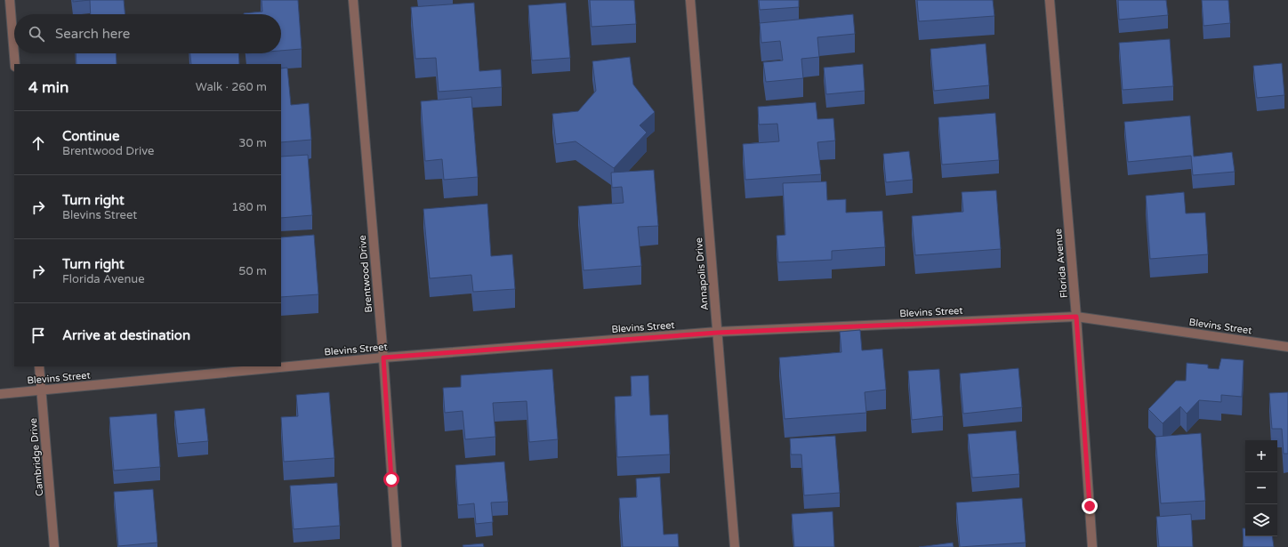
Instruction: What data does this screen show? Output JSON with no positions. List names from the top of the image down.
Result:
{
  "streets": {
    "street": [
      "Florida Avenue",
      "Brentwood Drive",
      "Annapolis Drive",
      "Blevins Street",
      "Cambridge Drive"
    ]
  },
  "crossings": [
    ["Florida Avenue", "Blevins Street"],
    ["Brentwood Drive", "Blevins Street"],
    ["Annapolis Drive", "Blevins Street"],
    ["Blevins Street", "Cambridge Drive"]
  ],
  "page": {
    "search": "Search here",
    "heading": ["4 min", "Walk · 260 m"],
    "list": [
      ["Continue", "Brentwood Drive", "30 m"],
      ["Turn right", "Blevins Street", "180 m"],
      ["Turn right", "Florida Avenue", "50 m"],
      "Arrive at destination"
    ],
    "map_buttons": ["+", "−"]
  }
}
